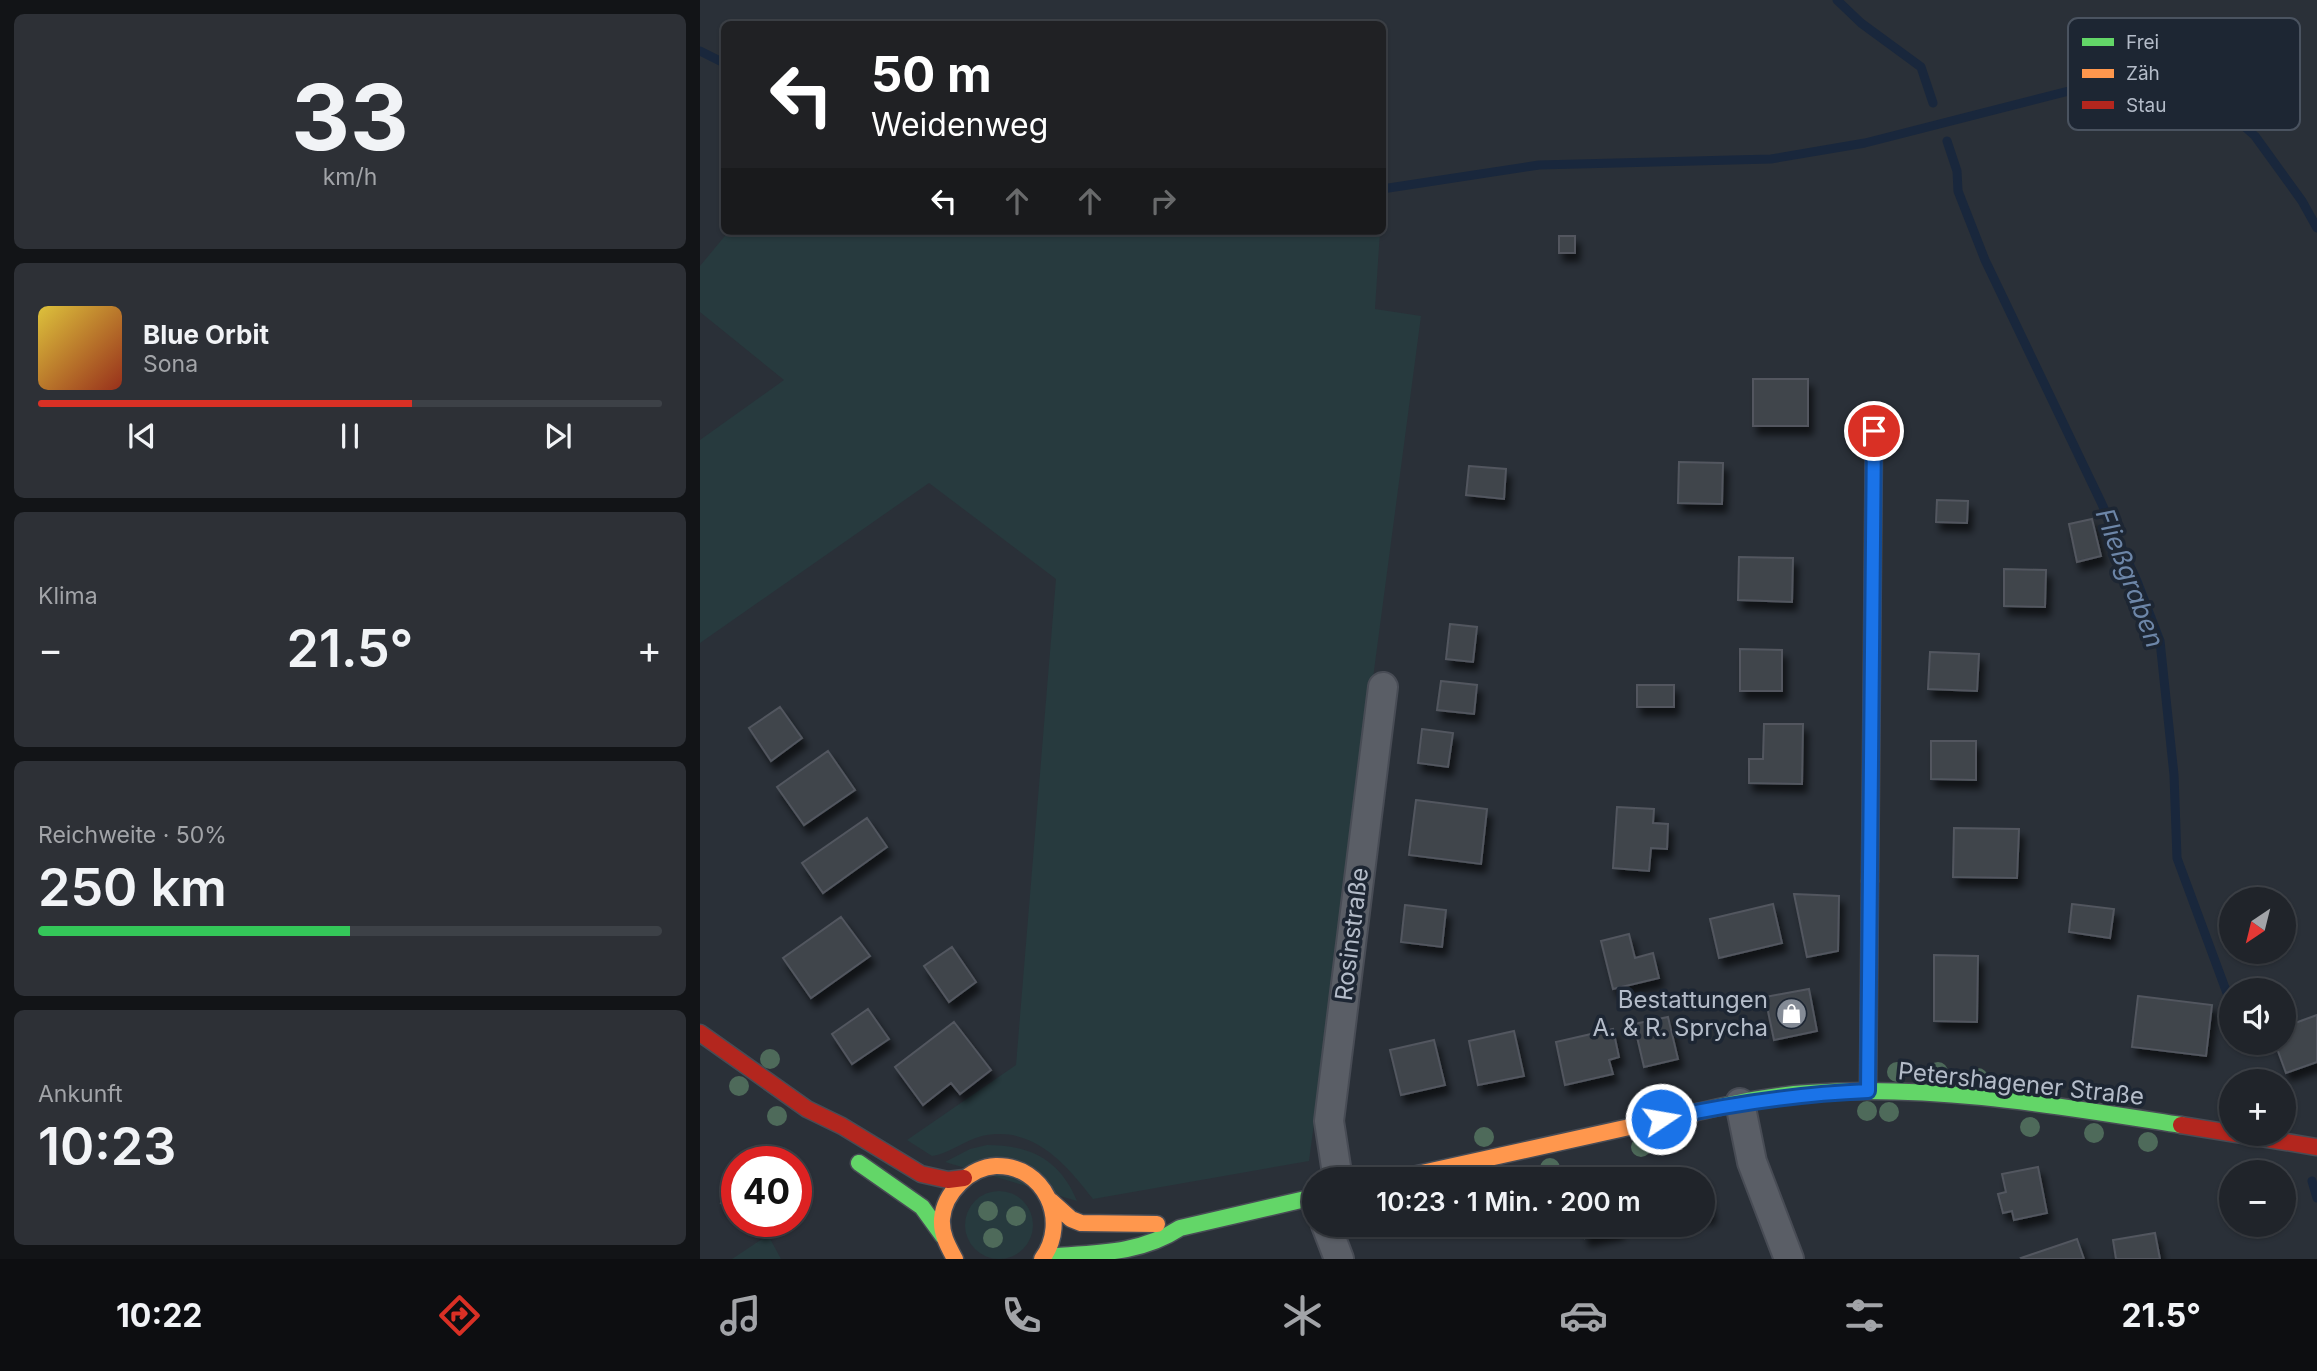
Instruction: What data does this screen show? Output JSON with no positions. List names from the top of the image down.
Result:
{
  "streets": {
    "street": ["Rosinstraße", "Petershagener Straße"]
  },
  "water": ["Fließgraben"],
  "places": {
    "shop": ["Bestattungen A. & R. Sprycha"]
  },
  "legend": ["Frei", "Zäh", "Stau"],
  "north": "bottom left",
  "page": {
    "tile": [
      ["33", "km/h"],
      "Klima",
      ["Reichweite · 50%", "250 km"],
      ["Ankunft", "10:23"]
    ],
    "turn": ["50 m", "Weidenweg"],
    "song": ["Blue Orbit", "Sona"],
    "heat": ["−", "21.5°", "+"],
    "map_buttons": ["+", "−"],
    "limit": "40",
    "trip": "10:23 · 1 Min. · 200 m",
    "tabs": ["10:22", "21.5°"]
  }
}
